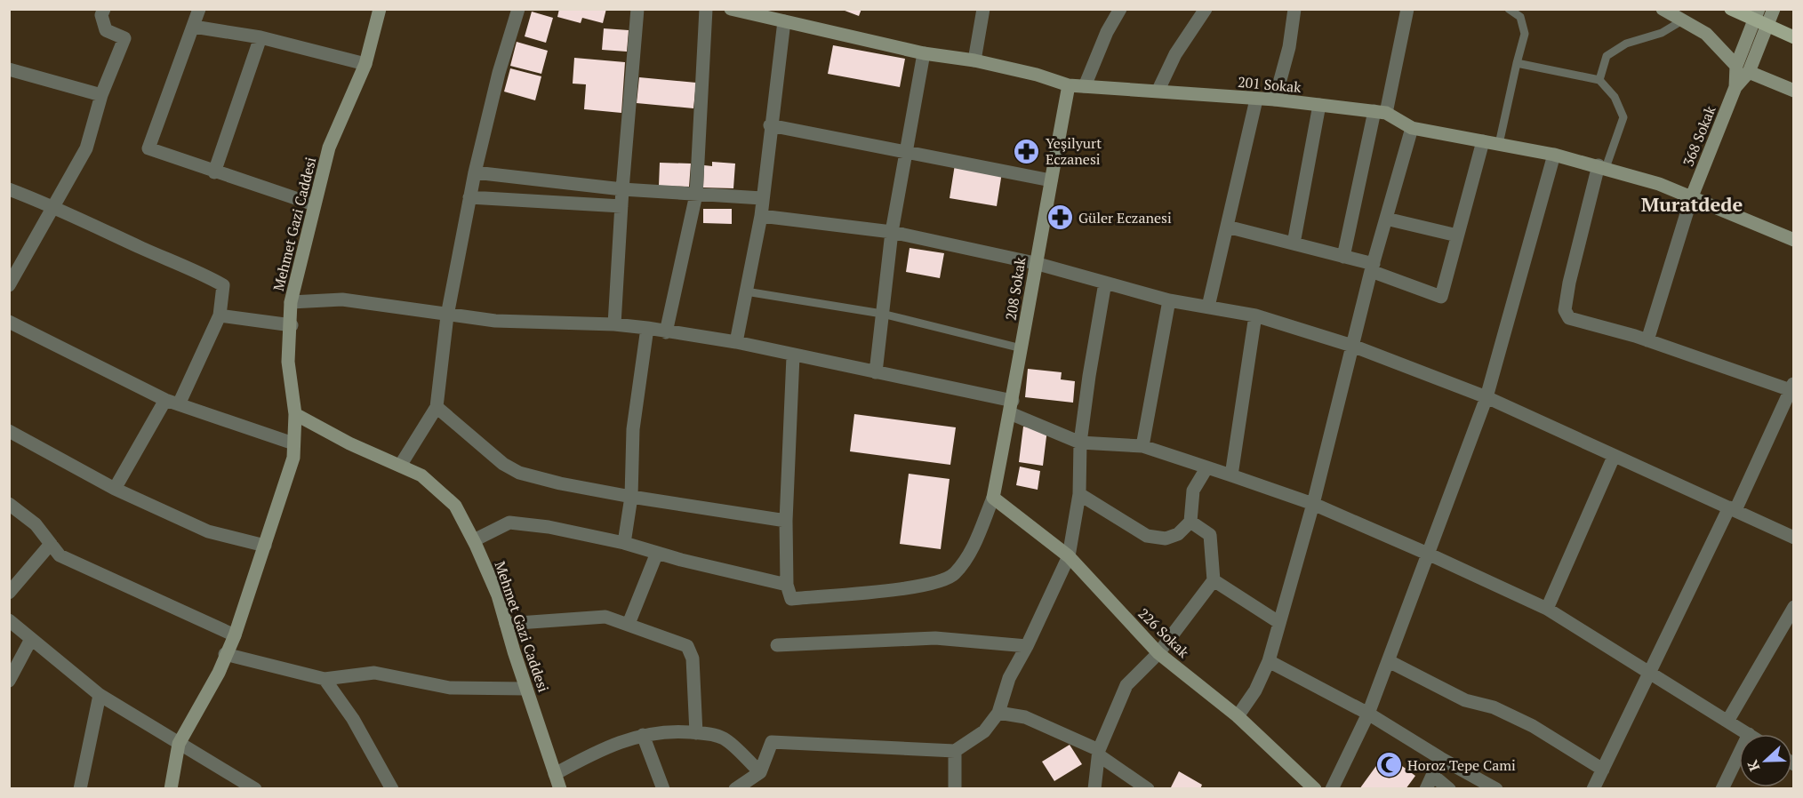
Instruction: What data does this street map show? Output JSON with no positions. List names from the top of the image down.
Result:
{
  "streets": {
    "street": [
      "201 Sokak",
      "368 Sokak",
      "Mehmet Gazi Caddesi",
      "208 Sokak",
      "226 Sokak"
    ]
  },
  "crossings": [
    ["201 Sokak", "368 Sokak"],
    ["201 Sokak", "208 Sokak"],
    ["208 Sokak", "226 Sokak"]
  ],
  "districts": ["Muratdede"],
  "places": {
    "pharmacy": ["Yeşilyurt Eczanesi", "Güler Eczanesi"],
    "mosque": ["Horoz Tepe Cami"]
  },
  "north": "left"
}
